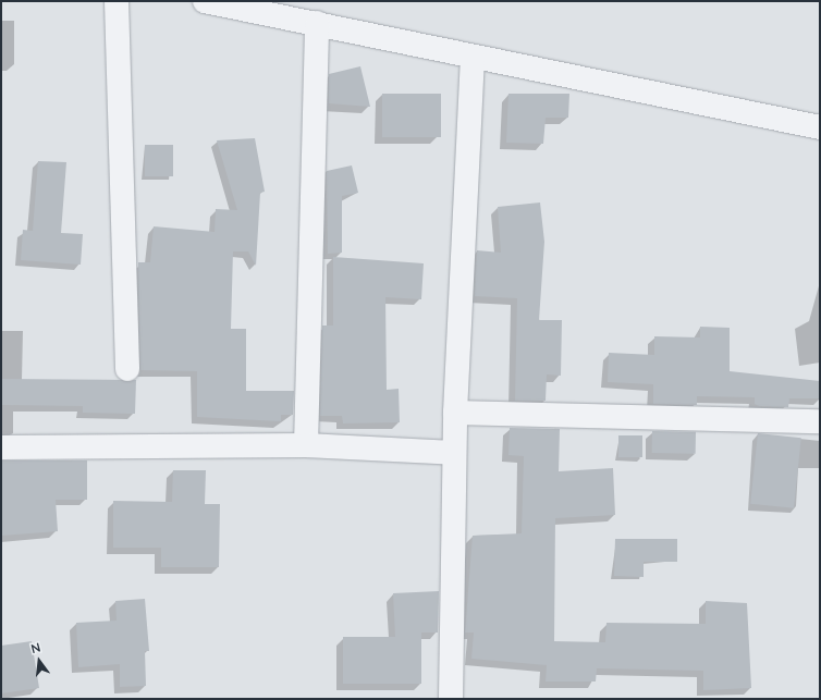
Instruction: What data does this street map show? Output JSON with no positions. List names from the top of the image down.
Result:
{
  "north": "top"
}
